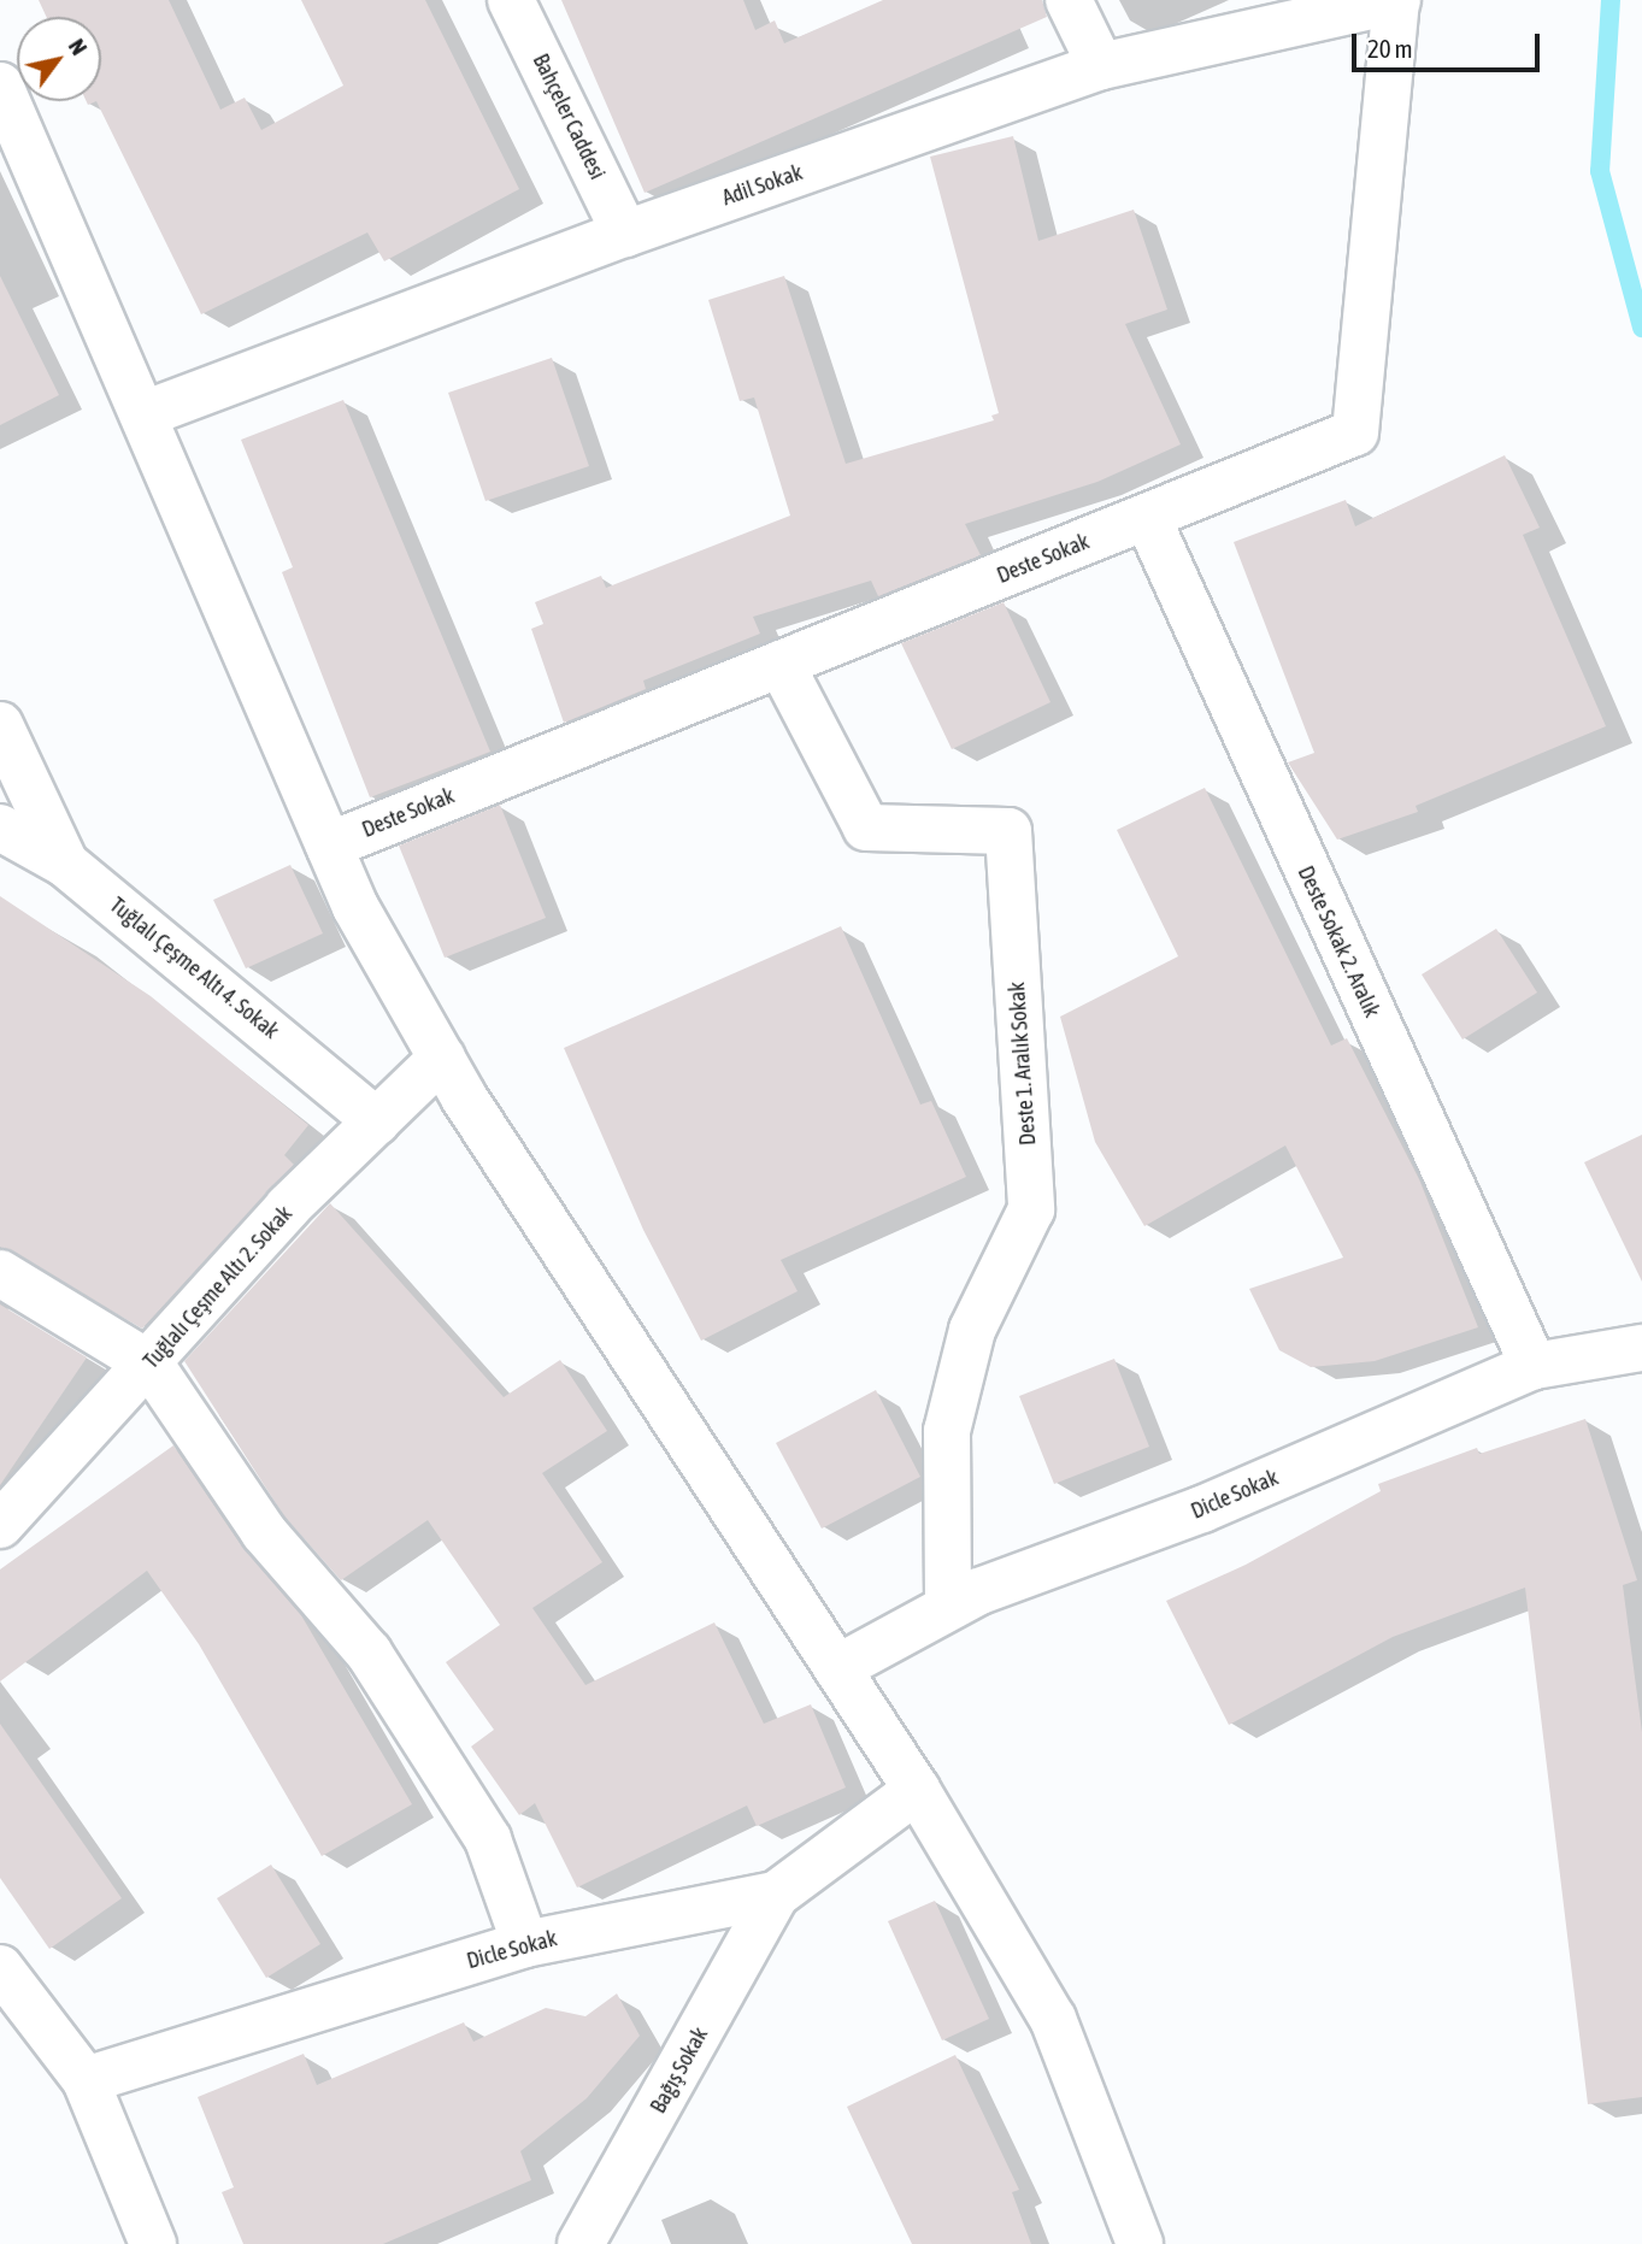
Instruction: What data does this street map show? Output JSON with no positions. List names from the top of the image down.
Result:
{
  "streets": {
    "street": [
      "Bahçeler Caddesi",
      "Adil Sokak",
      "Deste Sokak",
      "Deste Sokak 2. Aralık",
      "Tuğlalı Çeşme Altı 4. Sokak",
      "Deste 1. Aralık Sokak",
      "Tuğlalı Çeşme Altı 2. Sokak",
      "Dicle Sokak",
      "Bağış Sokak"
    ]
  },
  "crossings": [
    ["Bahçeler Caddesi", "Adil Sokak"],
    ["Adil Sokak", "Deste Sokak"],
    ["Deste Sokak", "Deste Sokak 2. Aralık"],
    ["Deste Sokak", "Deste 1. Aralık Sokak"],
    ["Deste Sokak 2. Aralık", "Dicle Sokak"],
    ["Tuğlalı Çeşme Altı 4. Sokak", "Tuğlalı Çeşme Altı 2. Sokak"],
    ["Deste 1. Aralık Sokak", "Dicle Sokak"],
    ["Dicle Sokak", "Bağış Sokak"]
  ],
  "scale_bar": "20 m",
  "north": "top right"
}
